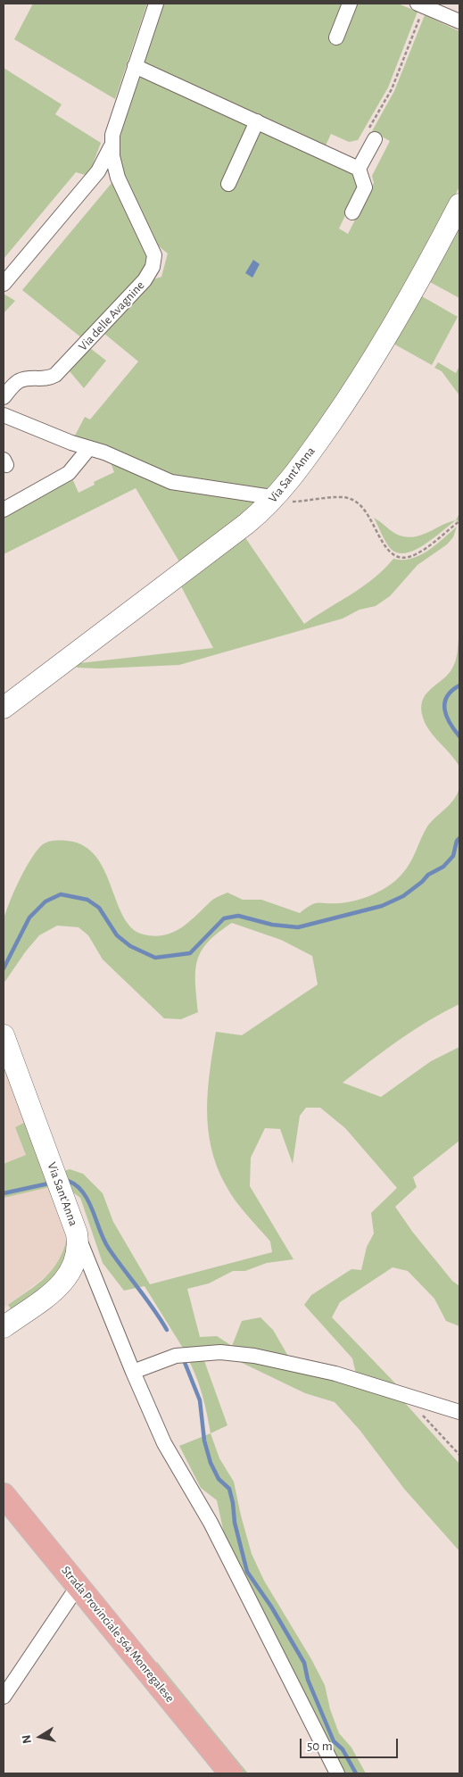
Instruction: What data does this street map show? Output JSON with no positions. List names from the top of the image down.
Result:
{
  "streets": {
    "main road": ["Strada Provinciale 564 Monregalese"],
    "street": ["Via delle Avagnine", "Via Sant'Anna"]
  },
  "scale_bar": "50 m",
  "north": "left"
}
